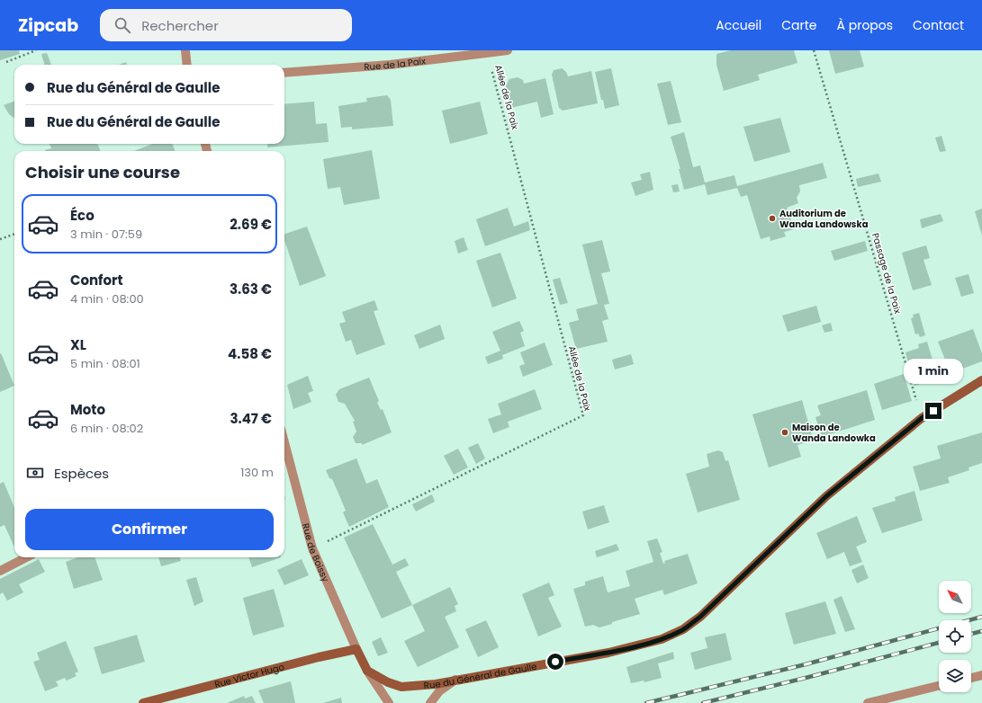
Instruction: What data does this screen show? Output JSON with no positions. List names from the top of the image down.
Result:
{
  "streets": {
    "street": [
      "Rue de la Paix",
      "Rue de Boissy",
      "Rue Victor Hugo",
      "Rue du Général de Gaulle"
    ],
    "path": ["Allée de la Paix", "Passage de la Paix"]
  },
  "crossings": [
    ["Rue de la Paix", "Allée de la Paix"],
    ["Allée de la Paix", "Rue de Boissy"],
    ["Passage de la Paix", "Rue du Général de Gaulle"],
    ["Rue de Boissy", "Rue Victor Hugo"],
    ["Rue de Boissy", "Rue du Général de Gaulle"]
  ],
  "places": ["Auditorium de Wanda Landowska", "Maison de Wanda Landowka"],
  "north": "top left",
  "page": {
    "header": "Zipcab",
    "search": "Rechercher",
    "nav": [
      "Accueil",
      "Carte",
      "À propos",
      "Contact"
    ],
    "banner": ["Rue du Général de Gaulle", "Rue du Général de Gaulle"],
    "heading": "Choisir une course",
    "list": [
      {
        "name": "Éco",
        "note": "3 min · 07:59",
        "value": "2.69 €"
      },
      {
        "name": "Confort",
        "note": "4 min · 08:00",
        "value": "3.63 €"
      },
      {
        "name": "XL",
        "note": "5 min · 08:01",
        "value": "4.58 €"
      },
      {
        "name": "Moto",
        "note": "6 min · 08:02",
        "value": "3.47 €"
      }
    ],
    "bubble": "1 min",
    "pay": ["Espèces", "130 m"],
    "buttons": "Confirmer"
  }
}
